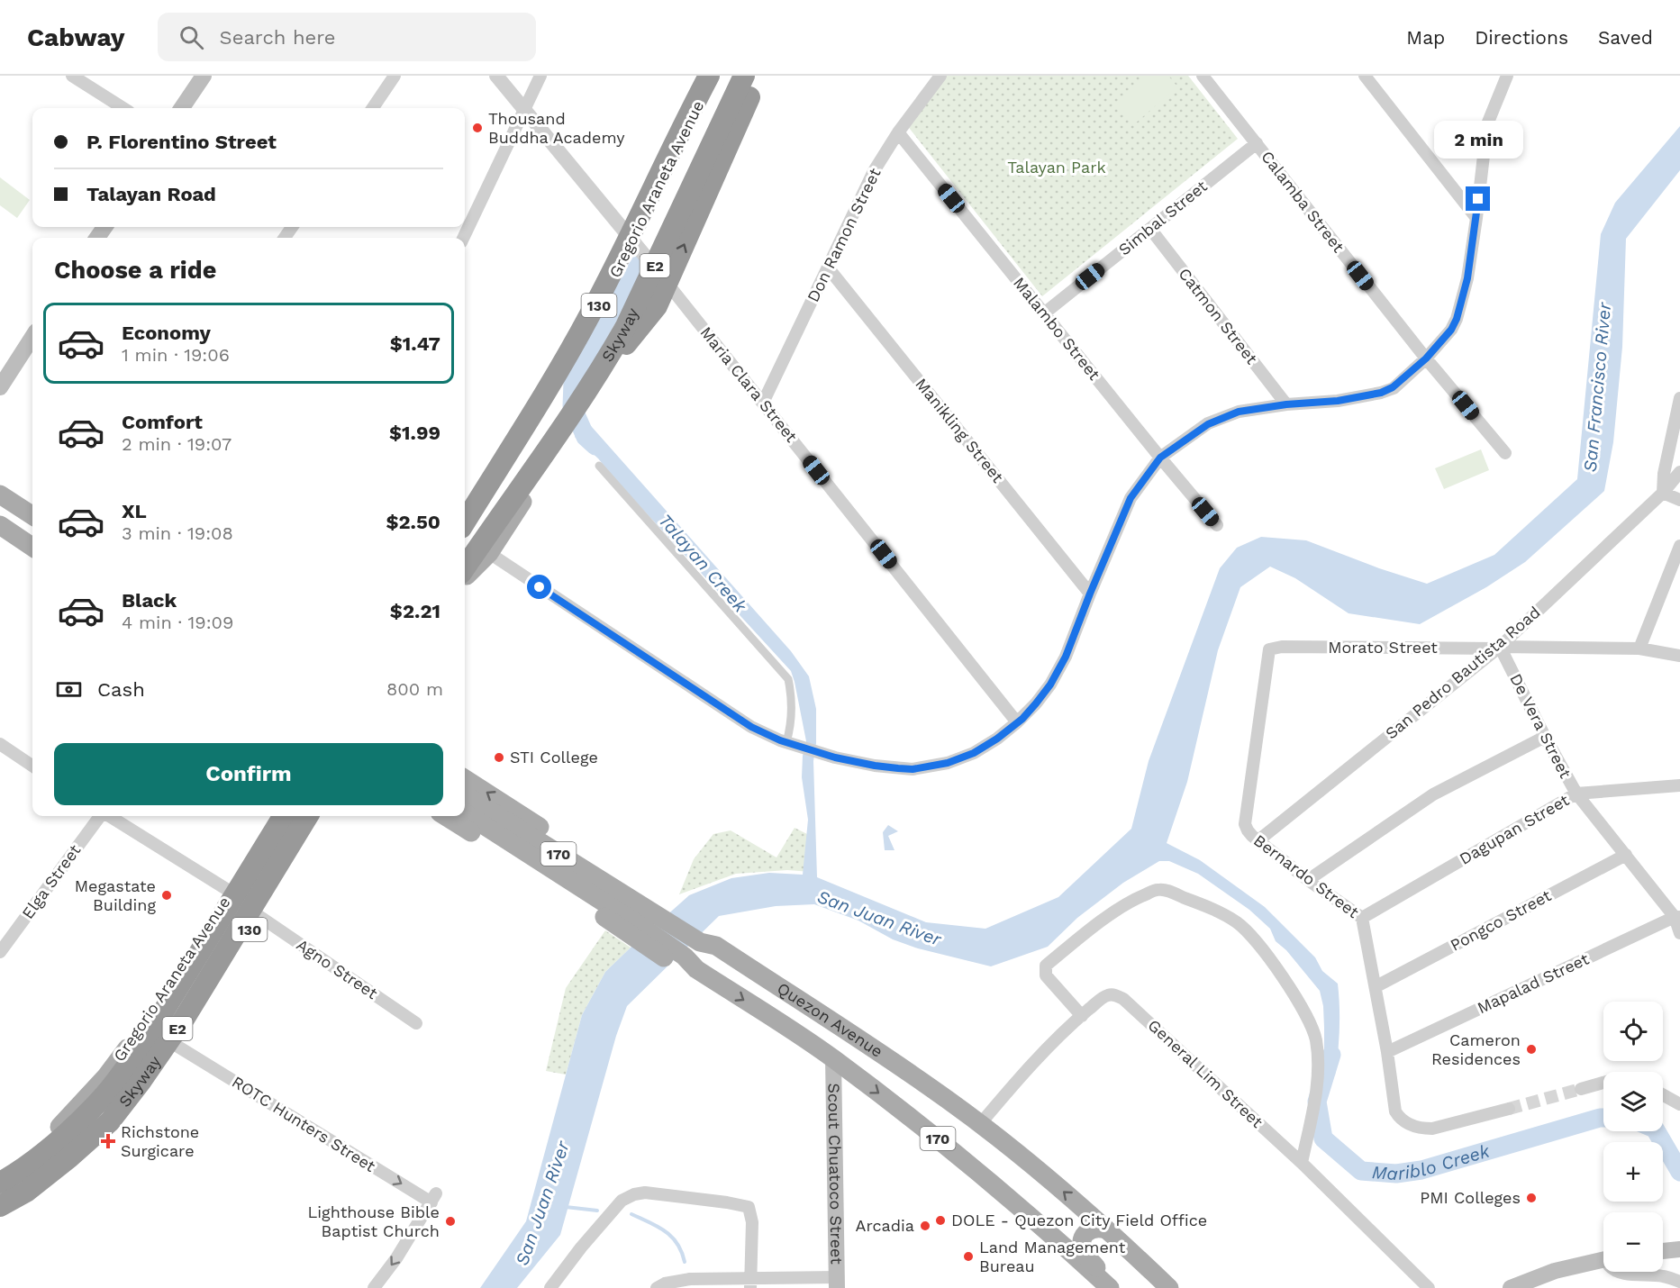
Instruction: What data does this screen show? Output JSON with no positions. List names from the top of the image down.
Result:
{
  "streets": {
    "highway": ["E2", "Skyway"],
    "main road": [
      "Gregorio Araneta Avenue",
      "130",
      "170",
      "Quezon Avenue",
      "Scout Chuatoco Street"
    ],
    "street": [
      "Calamba Street",
      "Simbal Street",
      "Don Ramon Street",
      "Catmon Street",
      "Malambo Street",
      "Maria Clara Street",
      "Manikling Street",
      "Morato Street",
      "San Pedro Bautista Road",
      "De Vera Street",
      "Dagupan Street",
      "Bernardo Street",
      "Elga Street",
      "Pongco Street",
      "Agno Street",
      "Mapalad Street",
      "General Lim Street",
      "ROTC Hunters Street"
    ]
  },
  "crossings": [
    ["Gregorio Araneta Avenue", "E2"],
    ["Gregorio Araneta Avenue", "Maria Clara Street"],
    ["Calamba Street", "Simbal Street"],
    ["Simbal Street", "Catmon Street"],
    ["Simbal Street", "Malambo Street"],
    ["Don Ramon Street", "Malambo Street"],
    ["Don Ramon Street", "Maria Clara Street"],
    ["Don Ramon Street", "Manikling Street"],
    ["130", "Agno Street"],
    ["130", "ROTC Hunters Street"],
    ["Morato Street", "San Pedro Bautista Road"],
    ["Morato Street", "De Vera Street"],
    ["Morato Street", "Bernardo Street"],
    ["San Pedro Bautista Road", "De Vera Street"],
    ["San Pedro Bautista Road", "Bernardo Street"],
    ["De Vera Street", "Dagupan Street"],
    ["De Vera Street", "Pongco Street"],
    ["De Vera Street", "Mapalad Street"],
    ["Dagupan Street", "Bernardo Street"],
    ["170", "Quezon Avenue"],
    ["Bernardo Street", "Pongco Street"],
    ["Bernardo Street", "Mapalad Street"],
    ["Quezon Avenue", "General Lim Street"],
    ["Quezon Avenue", "Scout Chuatoco Street"]
  ],
  "water": [
    "San Francisco River",
    "Talayan Creek",
    "San Juan River",
    "Mariblo Creek"
  ],
  "parks": ["Talayan Park"],
  "places": {
    "other": [
      "Thousand Buddha Academy",
      "STI College",
      "Megastate Building",
      "Cameron Residences",
      "PMI Colleges",
      "DOLE - Quezon City Field Office",
      "Lighthouse Bible Baptist Church",
      "Arcadia",
      "Land Management Bureau"
    ],
    "health": ["Richstone Surgicare"]
  },
  "page": {
    "header": "Cabway",
    "search": "Search here",
    "nav": ["Map", "Directions", "Saved"],
    "banner": ["P. Florentino Street", "Talayan Road"],
    "bubble": "2 min",
    "heading": "Choose a ride",
    "list": [
      {
        "name": "Economy",
        "note": "1 min · 19:06",
        "value": "$1.47"
      },
      {
        "name": "Comfort",
        "note": "2 min · 19:07",
        "value": "$1.99"
      },
      {
        "name": "XL",
        "note": "3 min · 19:08",
        "value": "$2.50"
      },
      {
        "name": "Black",
        "note": "4 min · 19:09",
        "value": "$2.21"
      }
    ],
    "pay": ["Cash", "800 m"],
    "buttons": "Confirm",
    "map_buttons": ["+", "−"]
  }
}
